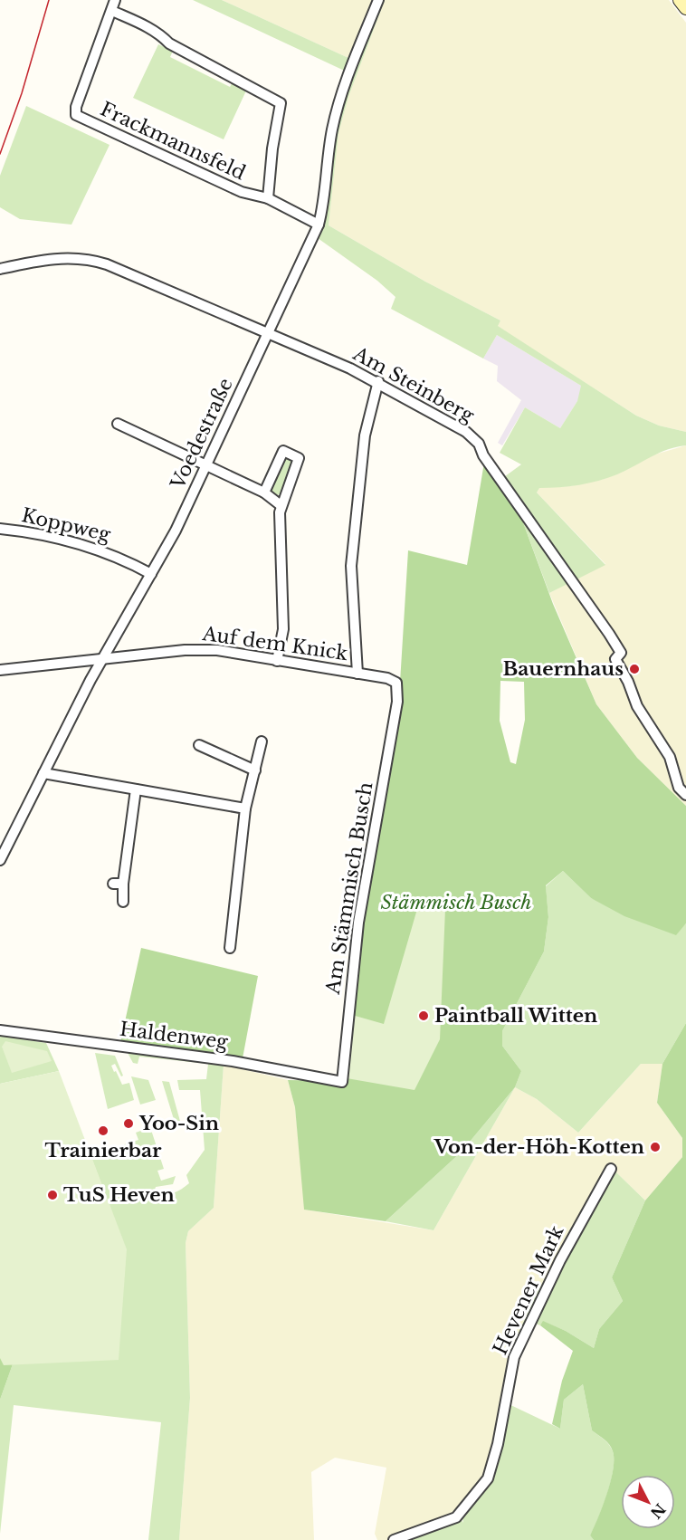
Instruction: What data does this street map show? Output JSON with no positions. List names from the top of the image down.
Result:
{
  "streets": {
    "street": [
      "Frackmannsfeld",
      "Am Steinberg",
      "Voedestraße",
      "Koppweg",
      "Auf dem Knick",
      "Am Stämmisch Busch",
      "Haldenweg",
      "Hevener Mark"
    ]
  },
  "crossings": [
    ["Frackmannsfeld", "Voedestraße"],
    ["Am Steinberg", "Voedestraße"],
    ["Voedestraße", "Koppweg"],
    ["Voedestraße", "Auf dem Knick"],
    ["Auf dem Knick", "Am Stämmisch Busch"],
    ["Am Stämmisch Busch", "Haldenweg"]
  ],
  "parks": ["Stämmisch Busch"],
  "places": [
    "Bauernhaus",
    "Paintball Witten",
    "Yoo-Sin",
    "Trainierbar",
    "Von-der-Höh-Kotten",
    "TuS Heven"
  ],
  "north": "bottom right"
}
